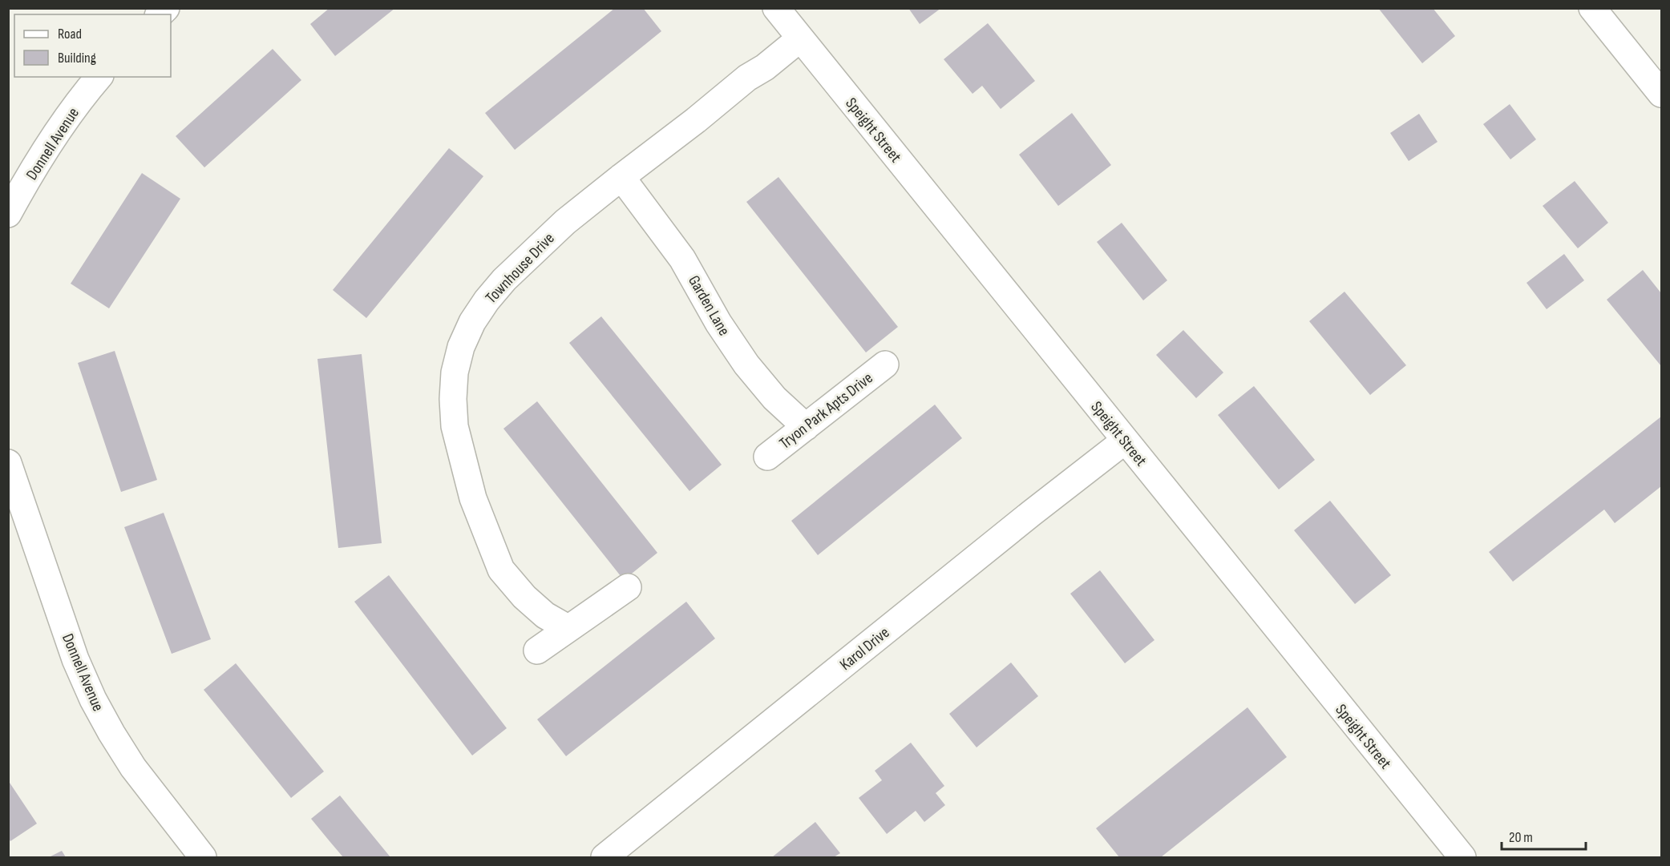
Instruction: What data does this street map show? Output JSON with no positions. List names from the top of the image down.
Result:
{
  "streets": {
    "street": [
      "Speight Street",
      "Donnell Avenue",
      "Townhouse Drive",
      "Garden Lane",
      "Tryon Park Apts Drive",
      "Karol Drive"
    ]
  },
  "crossings": [
    ["Speight Street", "Townhouse Drive"],
    ["Speight Street", "Karol Drive"],
    ["Townhouse Drive", "Garden Lane"],
    ["Garden Lane", "Tryon Park Apts Drive"]
  ],
  "legend": ["Road", "Building"],
  "scale_bar": "20 m"
}
